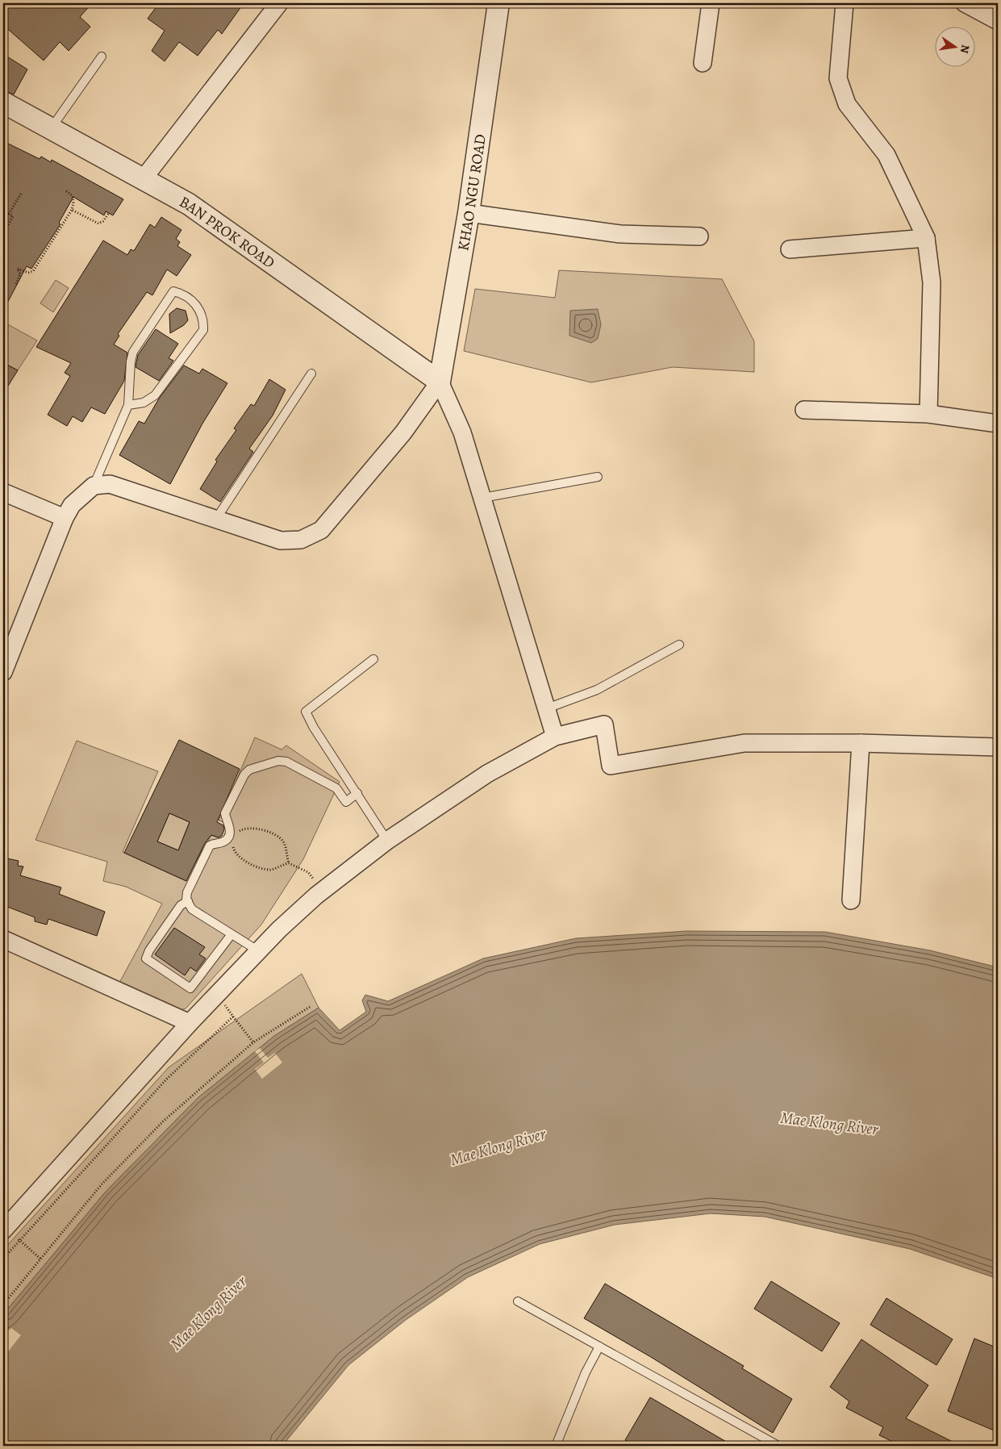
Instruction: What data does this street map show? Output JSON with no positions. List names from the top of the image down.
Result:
{
  "streets": {
    "street": ["KHAO NGU ROAD", "BAN PROK ROAD"]
  },
  "crossings": [
    ["KHAO NGU ROAD", "BAN PROK ROAD"]
  ],
  "water": ["Mae Klong River"],
  "north": "right"
}
